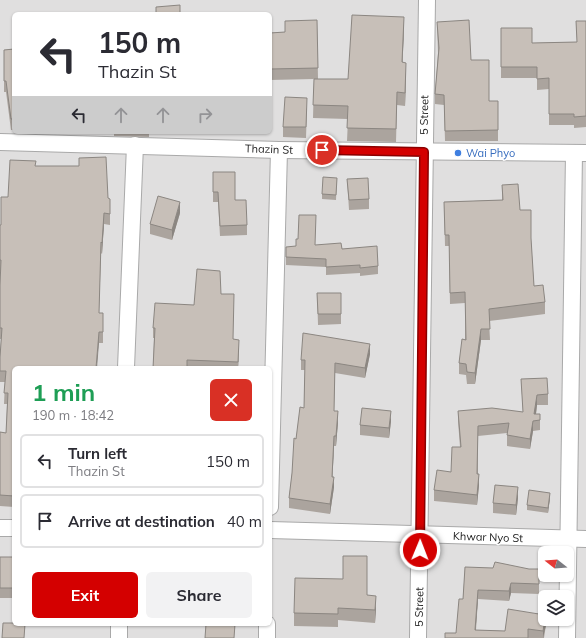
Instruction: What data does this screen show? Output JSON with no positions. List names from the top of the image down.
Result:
{
  "streets": {
    "street": ["5 Street", "Thazin St", "Khwar Nyo St"]
  },
  "crossings": [
    ["5 Street", "Thazin St"],
    ["5 Street", "Khwar Nyo St"]
  ],
  "places": ["Wai Phyo"],
  "north": "left",
  "page": {
    "turn": ["150 m", "Thazin St"],
    "heading": ["1 min", "190 m · 18:42"],
    "list": [
      {
        "name": "Turn left",
        "note": "Thazin St",
        "value": "150 m"
      },
      {
        "name": "Arrive at destination",
        "value": "40 m"
      }
    ],
    "buttons": ["Exit", "Share"]
  }
}
